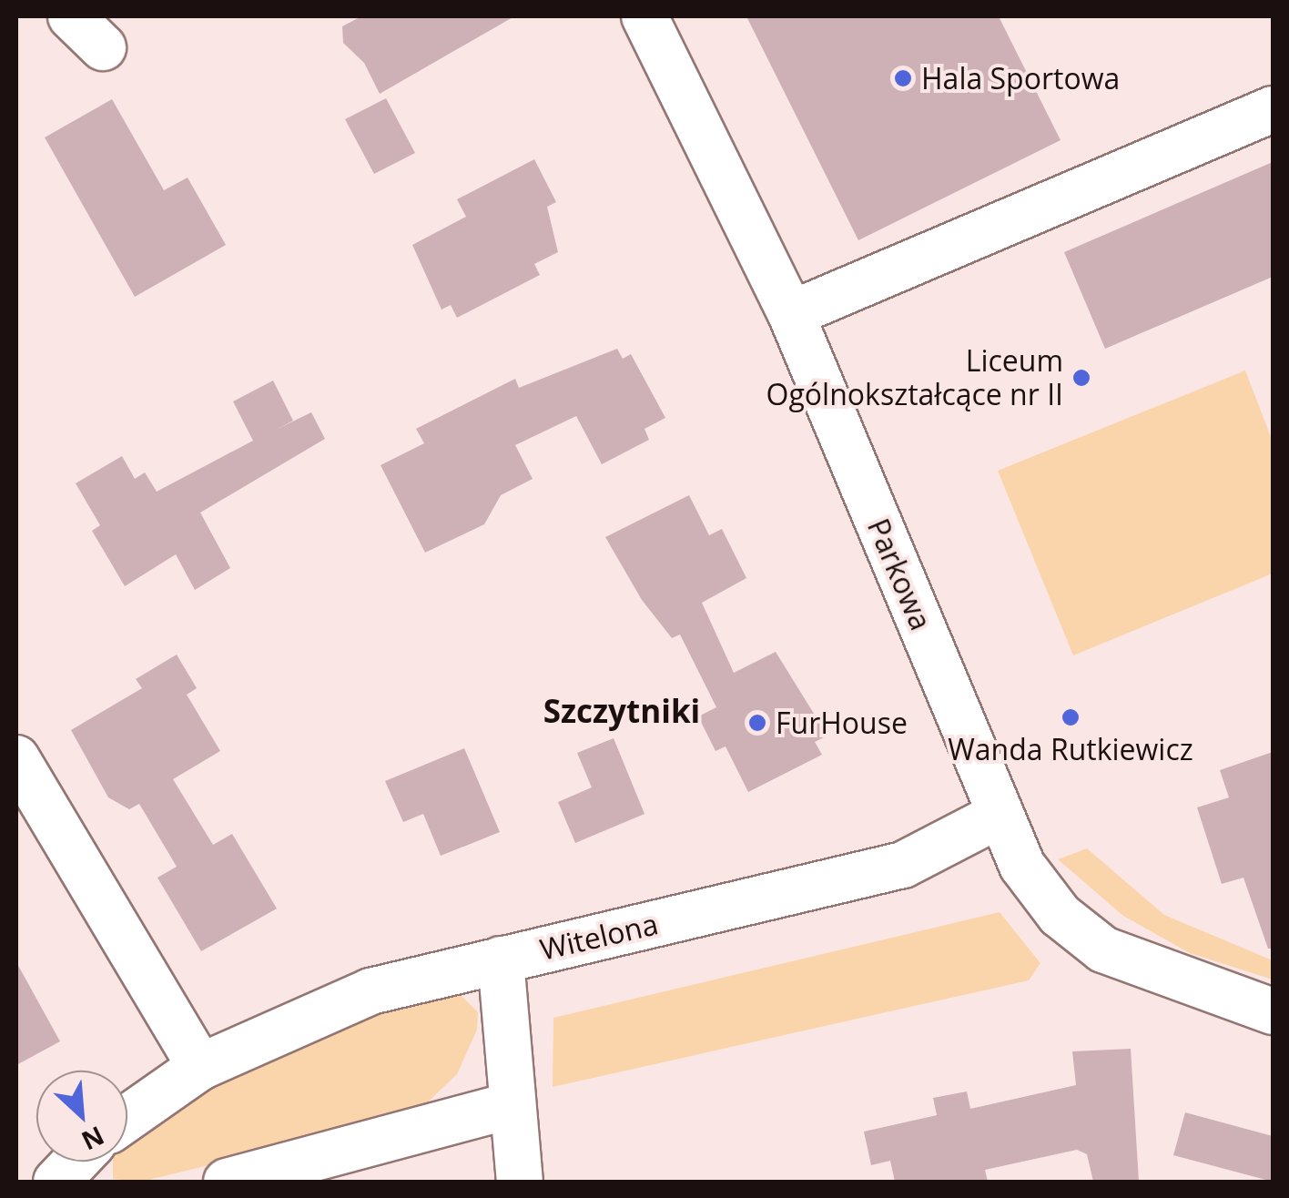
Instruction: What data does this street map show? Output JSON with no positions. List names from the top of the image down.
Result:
{
  "streets": {
    "street": ["Parkowa", "Witelona"]
  },
  "crossings": [
    ["Parkowa", "Witelona"]
  ],
  "districts": ["Szczytniki"],
  "places": [
    "Hala Sportowa",
    "Liceum Ogólnokształcące nr II",
    "Wanda Rutkiewicz",
    "FurHouse"
  ],
  "north": "bottom right"
}
